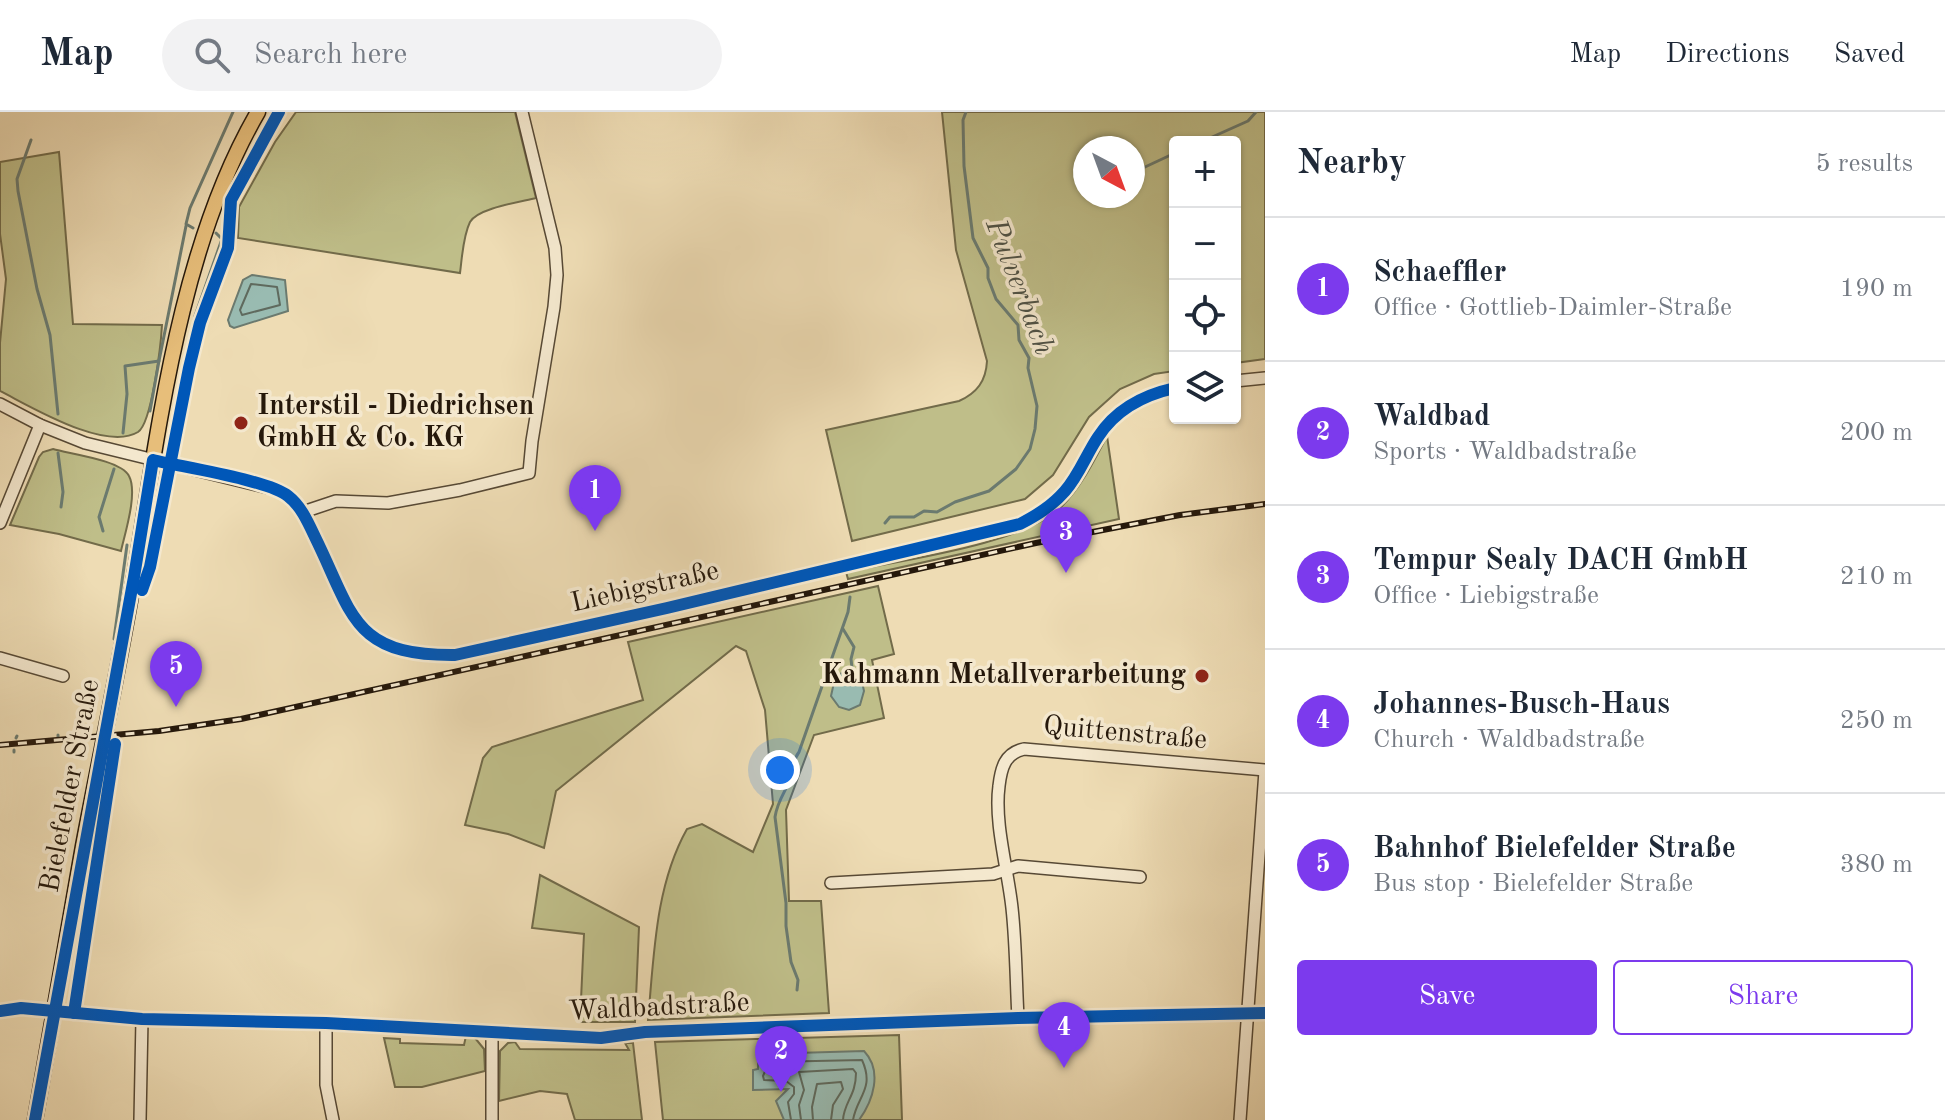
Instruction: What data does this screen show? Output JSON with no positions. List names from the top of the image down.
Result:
{
  "streets": {
    "main road": ["Bielefelder Straße"],
    "street": ["Liebigstraße", "Quittenstraße", "Waldbadstraße"]
  },
  "crossings": [
    ["Liebigstraße", "Bielefelder Straße"],
    ["Quittenstraße", "Waldbadstraße"],
    ["Bielefelder Straße", "Waldbadstraße"]
  ],
  "water": ["Pulverbach"],
  "places": ["Interstil - Diedrichsen GmbH & Co. KG", "Kahmann Metallverarbeitung"],
  "north": "bottom right",
  "page": {
    "header": "Map",
    "search": "Search here",
    "nav": ["Map", "Directions", "Saved"],
    "heading": ["Nearby", "5 results"],
    "map_buttons": ["+", "−"],
    "list": [
      {
        "mark": "1",
        "name": "Schaeffler",
        "note": "Office · Gottlieb-Daimler-Straße",
        "value": "190 m"
      },
      {
        "mark": "2",
        "name": "Waldbad",
        "note": "Sports · Waldbadstraße",
        "value": "200 m"
      },
      {
        "mark": "3",
        "name": "Tempur Sealy DACH GmbH",
        "note": "Office · Liebigstraße",
        "value": "210 m"
      },
      {
        "mark": "4",
        "name": "Johannes-Busch-Haus",
        "note": "Church · Waldbadstraße",
        "value": "250 m"
      },
      {
        "mark": "5",
        "name": "Bahnhof Bielefelder Straße",
        "note": "Bus stop · Bielefelder Straße",
        "value": "380 m"
      }
    ],
    "pins": [
      "1",
      "3",
      "5",
      "4",
      "2"
    ],
    "buttons": ["Save", "Share"]
  }
}
